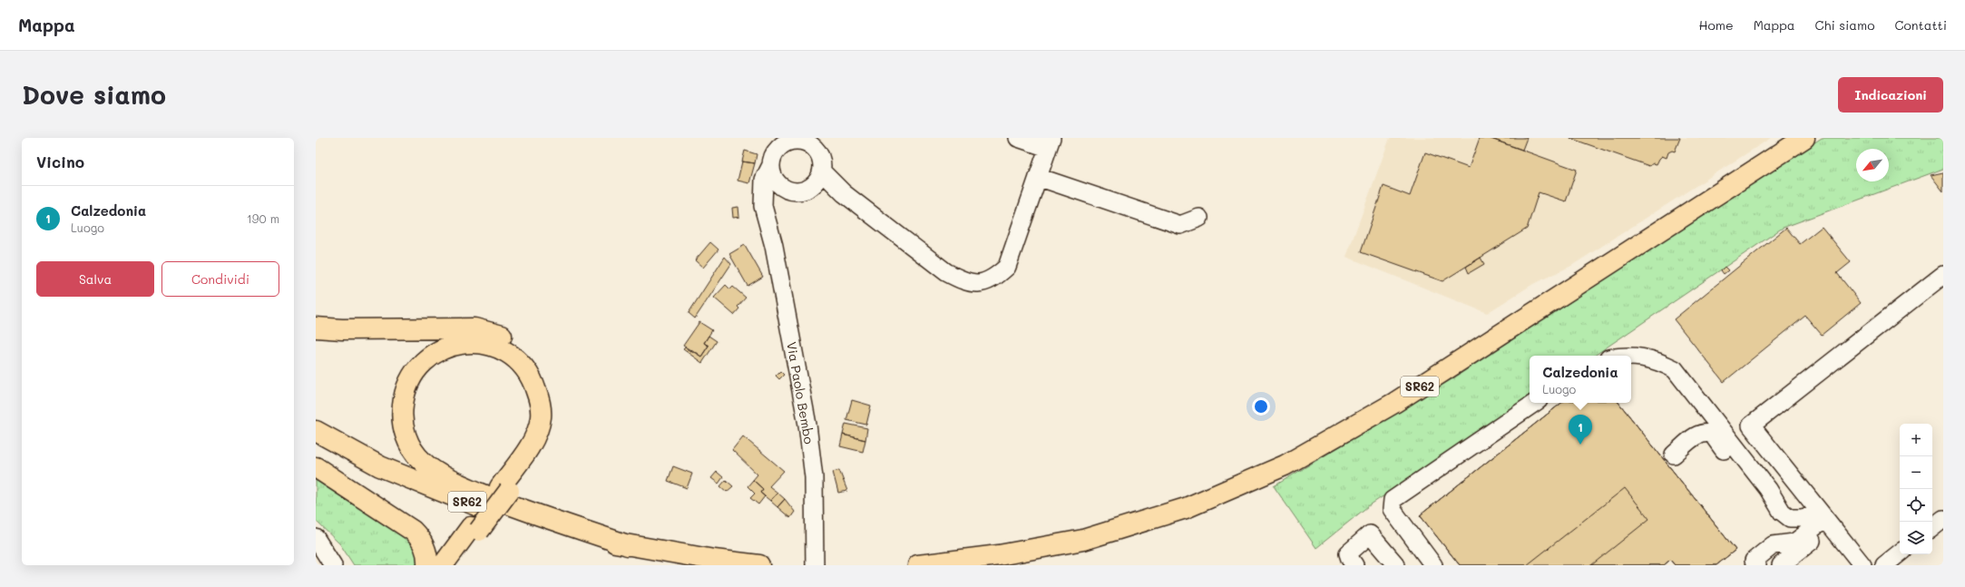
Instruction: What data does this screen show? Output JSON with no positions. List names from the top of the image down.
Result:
{
  "streets": {
    "highway": ["SR62"],
    "street": ["Via Paolo Bembo"]
  },
  "north": "bottom left",
  "page": {
    "header": "Mappa",
    "nav": [
      "Home",
      "Mappa",
      "Chi siamo",
      "Contatti"
    ],
    "buttons": [
      "Indicazioni",
      ["Salva", "Condividi"]
    ],
    "title": "Dove siamo",
    "heading": "Vicino",
    "list": [
      {
        "mark": "1",
        "name": "Calzedonia",
        "note": "Luogo",
        "value": "190 m"
      }
    ],
    "popup": ["Calzedonia", "Luogo"],
    "pins": "1",
    "map_buttons": ["+", "−"]
  }
}
